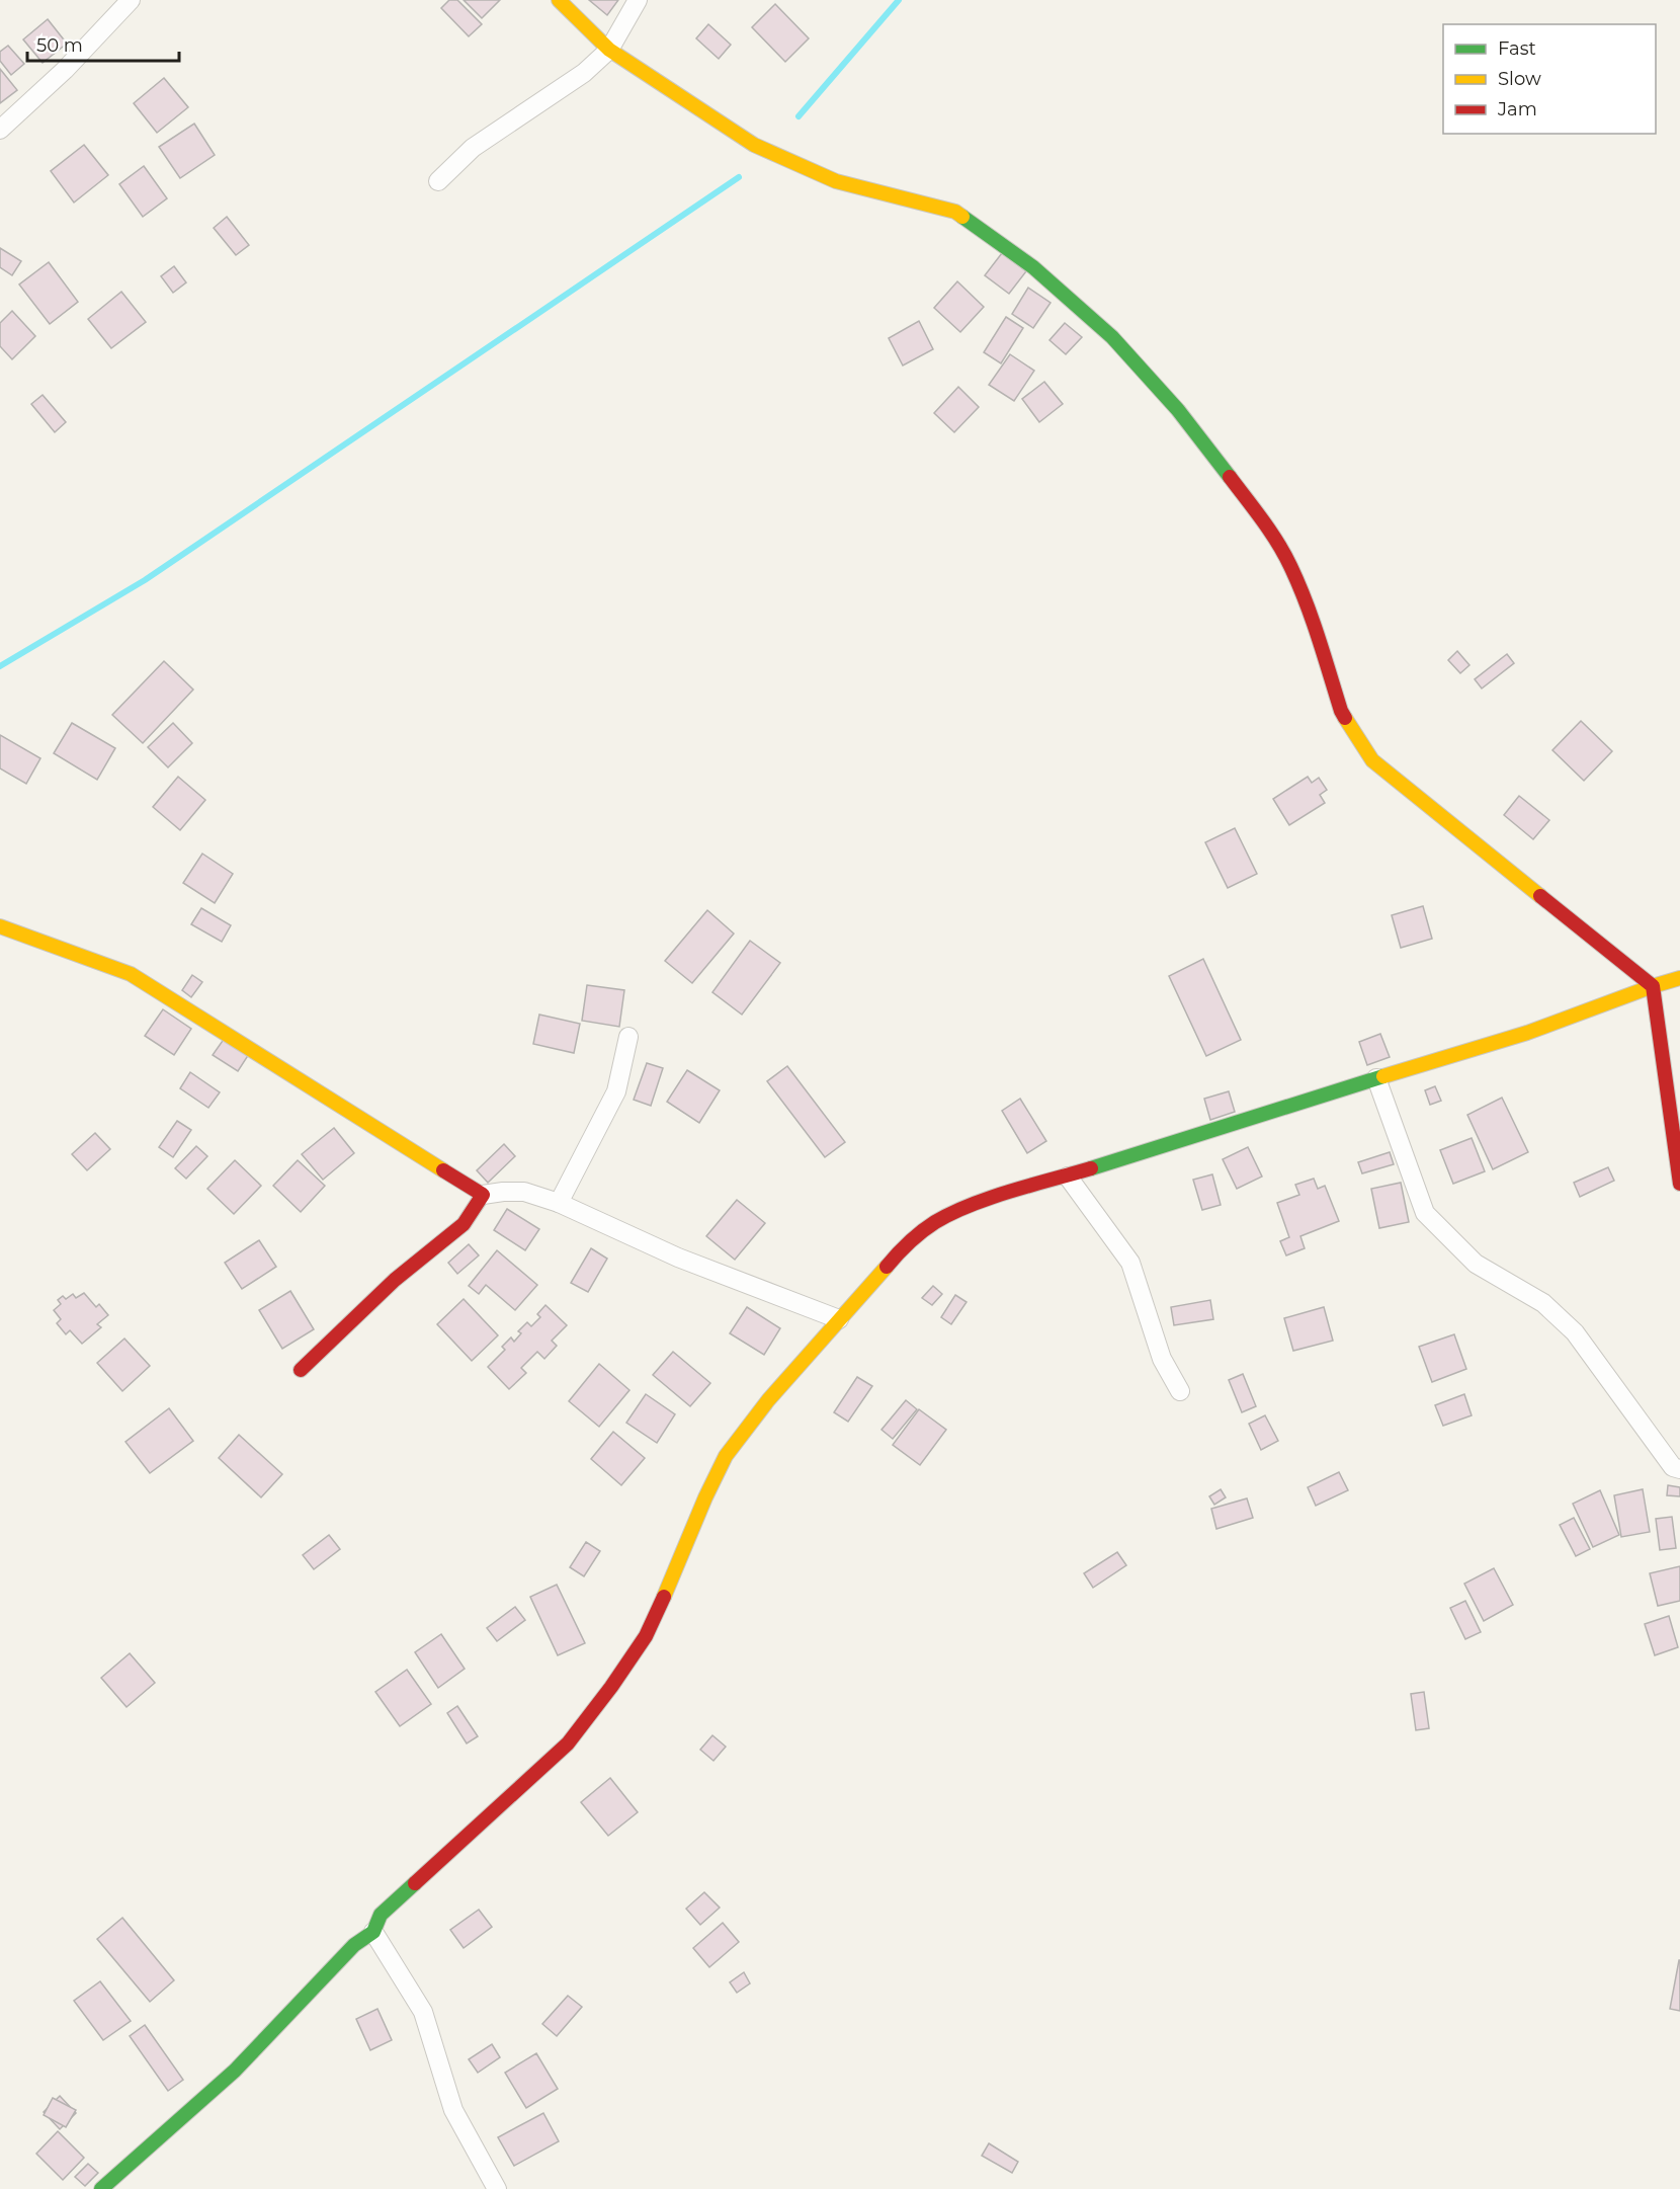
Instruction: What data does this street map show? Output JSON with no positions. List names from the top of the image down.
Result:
{
  "legend": ["Fast", "Slow", "Jam"],
  "scale_bar": "50 m"
}
